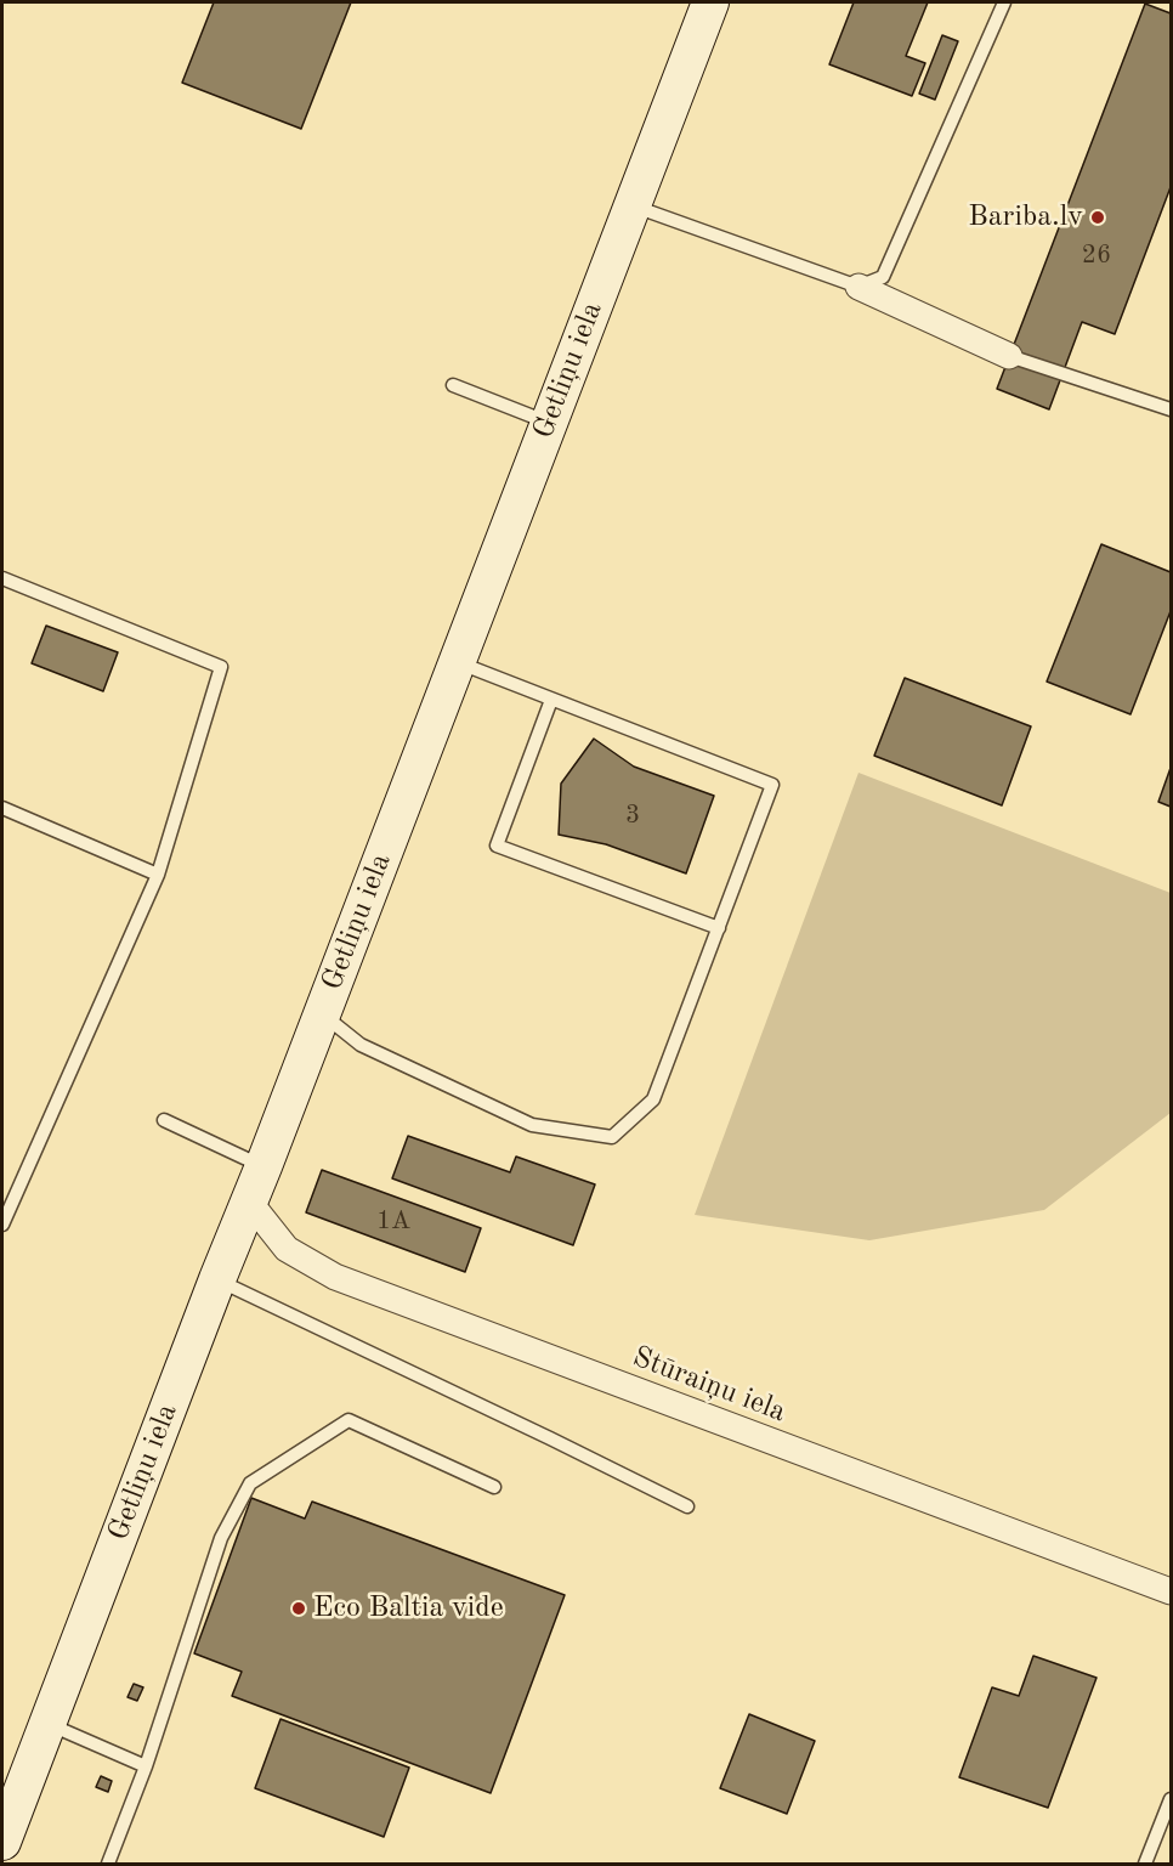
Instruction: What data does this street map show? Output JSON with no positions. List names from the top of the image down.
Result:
{
  "streets": {
    "street": ["Getliņu iela", "Stūraiņu iela"]
  },
  "crossings": [
    ["Getliņu iela", "Stūraiņu iela"]
  ],
  "places": ["Bariba.lv", "Eco Baltia vide"],
  "house_numbers": ["26", "3", "1A"]
}
